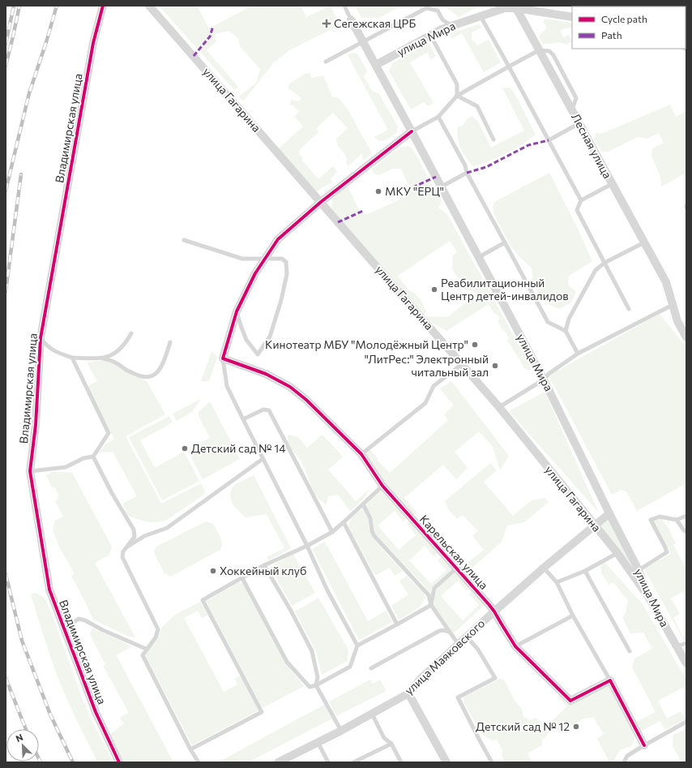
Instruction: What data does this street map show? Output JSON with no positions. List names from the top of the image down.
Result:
{
  "streets": {
    "street": [
      "улица Мира",
      "улица Гагарина",
      "Владимирская улица",
      "Лесная улица",
      "Карельская улица",
      "улица Маяковского"
    ]
  },
  "crossings": [
    ["улица Мира", "улица Гагарина"],
    ["улица Мира", "Лесная улица"],
    ["улица Мира", "улица Маяковского"],
    ["улица Гагарина", "улица Маяковского"],
    ["Карельская улица", "улица Маяковского"]
  ],
  "places": {
    "health": ["Сегежская ЦРБ"],
    "other": [
      "МКУ \"ЕРЦ\"",
      "Реабилитационный Центр детей-инвалидов",
      "Кинотеатр МБУ \"Молодёжный Центр\"",
      "\"ЛитРес:\" Электронный читальный зал",
      "Детский сад № 14",
      "Хоккейный клуб",
      "Детский сад № 12"
    ]
  },
  "legend": ["Cycle path", "Path"],
  "north": "top left"
}
